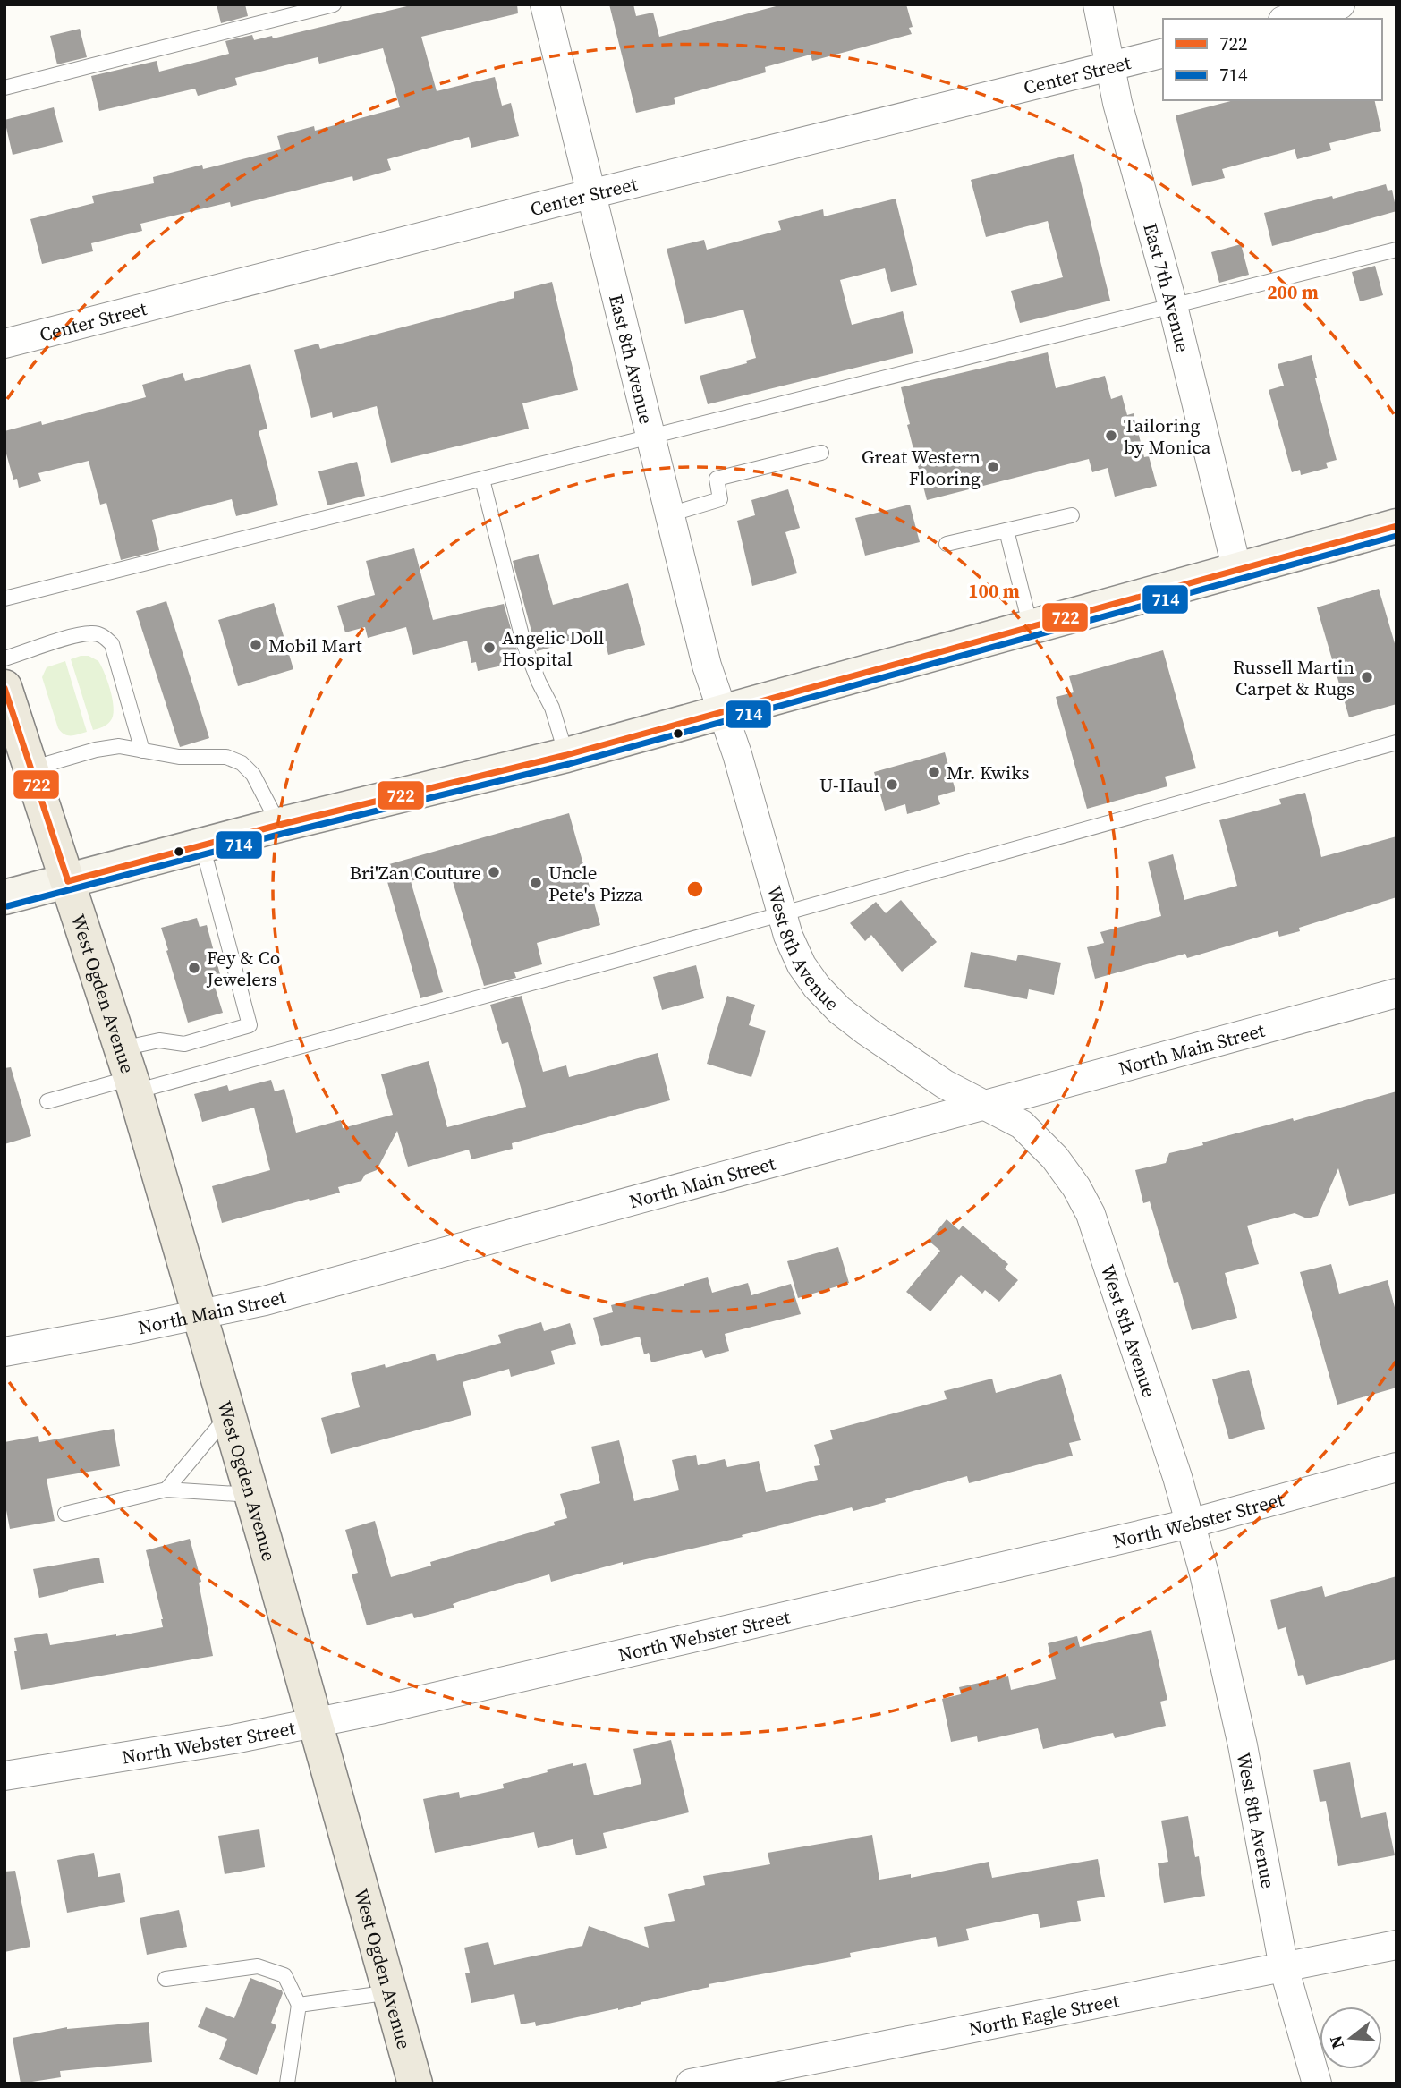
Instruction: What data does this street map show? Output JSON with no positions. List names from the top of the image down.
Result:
{
  "streets": {
    "main road": ["West Ogden Avenue"],
    "street": [
      "Center Street",
      "East 7th Avenue",
      "East 8th Avenue",
      "West 8th Avenue",
      "North Main Street",
      "North Webster Street",
      "North Eagle Street"
    ]
  },
  "crossings": [
    ["Center Street", "East 7th Avenue"],
    ["Center Street", "East 8th Avenue"],
    ["East 8th Avenue", "West 8th Avenue"],
    ["West 8th Avenue", "North Main Street"],
    ["West 8th Avenue", "North Webster Street"],
    ["West 8th Avenue", "North Eagle Street"],
    ["West Ogden Avenue", "North Main Street"],
    ["West Ogden Avenue", "North Webster Street"]
  ],
  "places": [
    "Tailoring by Monica",
    "Great Western Flooring",
    "Mobil Mart",
    "Angelic Doll Hospital",
    "Russell Martin Carpet & Rugs",
    "Mr. Kwiks",
    "U-Haul",
    "Bri'Zan Couture",
    "Uncle Pete's Pizza",
    "Fey & Co Jewelers"
  ],
  "lines": ["transit line 722", "transit line 714"],
  "legend": ["722", "714"],
  "north": "left",
  "rings": ["200 m", "100 m"]
}
